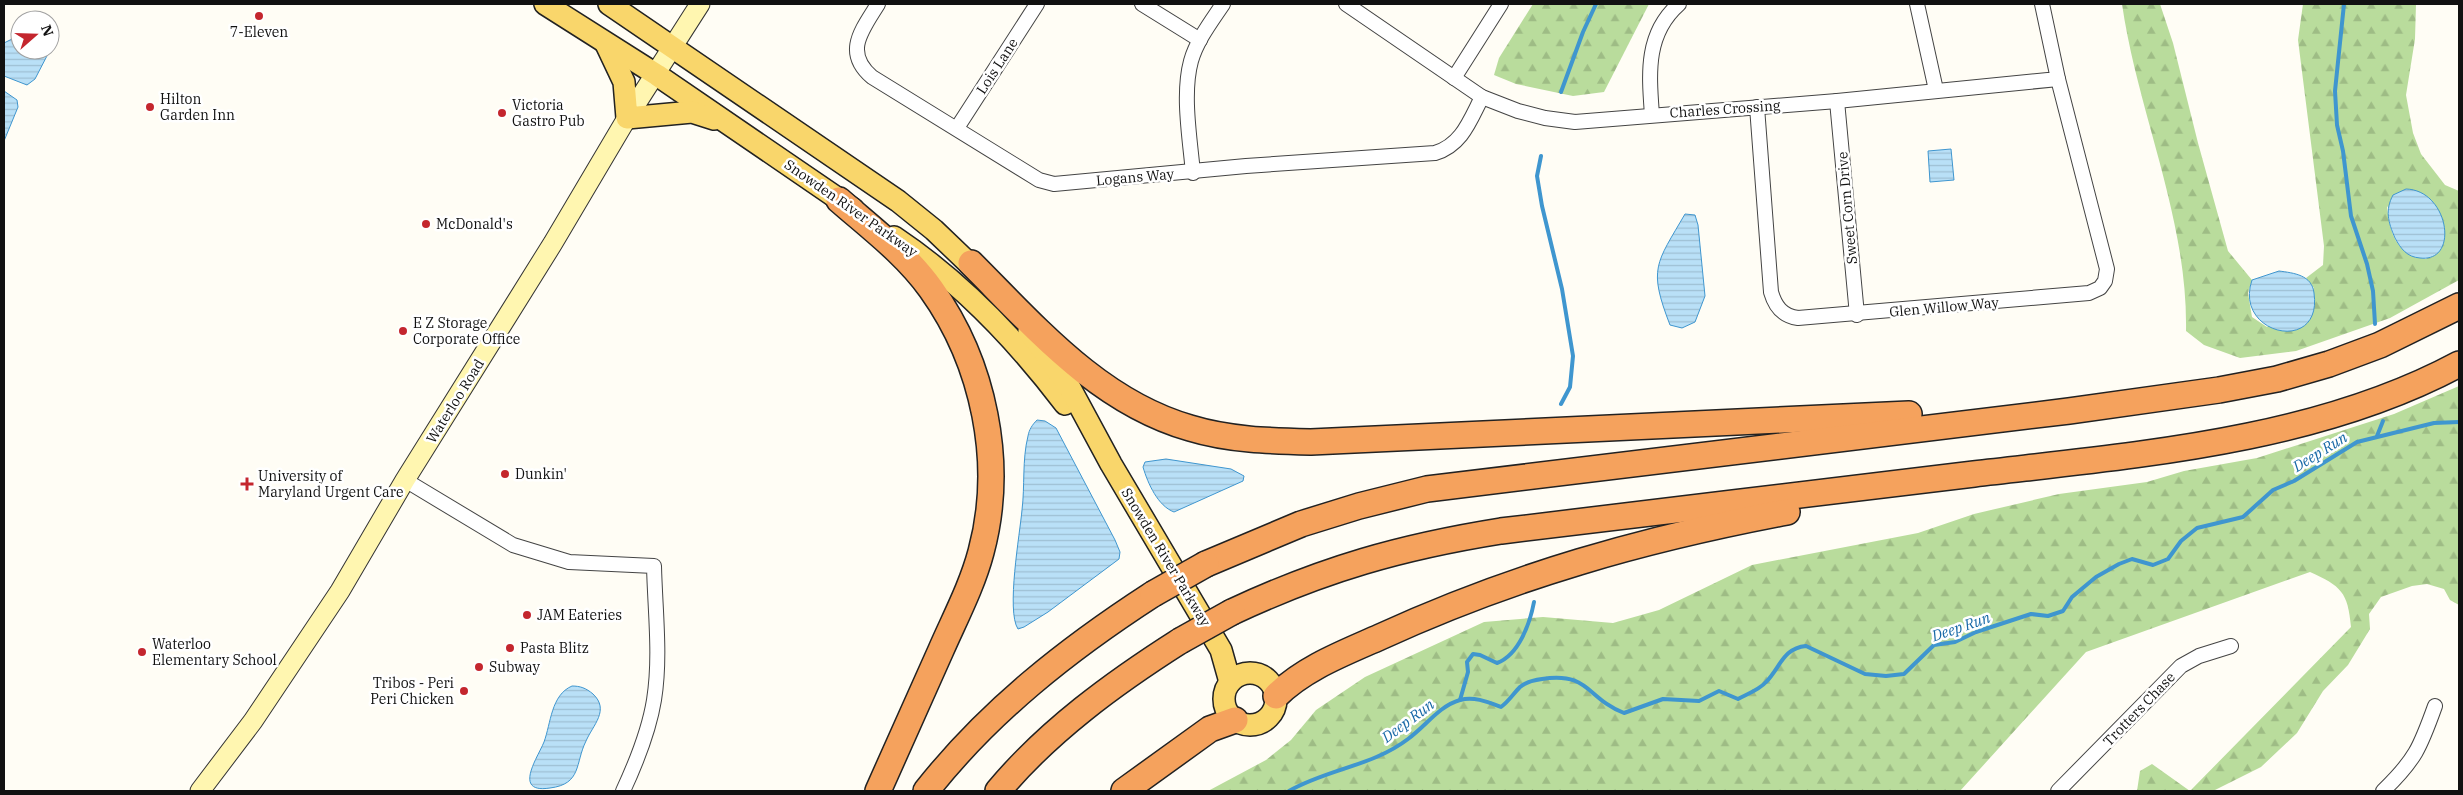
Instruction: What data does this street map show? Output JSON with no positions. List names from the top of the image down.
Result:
{
  "streets": {
    "main road": ["Snowden River Parkway", "Waterloo Road"],
    "street": [
      "Lois Lane",
      "Charles Crossing",
      "Logans Way",
      "Sweet Corn Drive",
      "Glen Willow Way",
      "Trotters Chase"
    ]
  },
  "crossings": [
    ["Lois Lane", "Logans Way"],
    ["Charles Crossing", "Logans Way"],
    ["Charles Crossing", "Sweet Corn Drive"],
    ["Charles Crossing", "Glen Willow Way"],
    ["Snowden River Parkway", "Waterloo Road"],
    ["Sweet Corn Drive", "Glen Willow Way"]
  ],
  "water": ["Deep Run"],
  "places": {
    "other": [
      "7-Eleven",
      "Hilton Garden Inn",
      "Victoria Gastro Pub",
      "McDonald's",
      "E Z Storage Corporate Office",
      "Dunkin'",
      "JAM Eateries",
      "Pasta Blitz",
      "Waterloo Elementary School",
      "Subway",
      "Tribos - Peri Peri Chicken"
    ],
    "health": ["University of Maryland Urgent Care"]
  },
  "north": "right"
}
